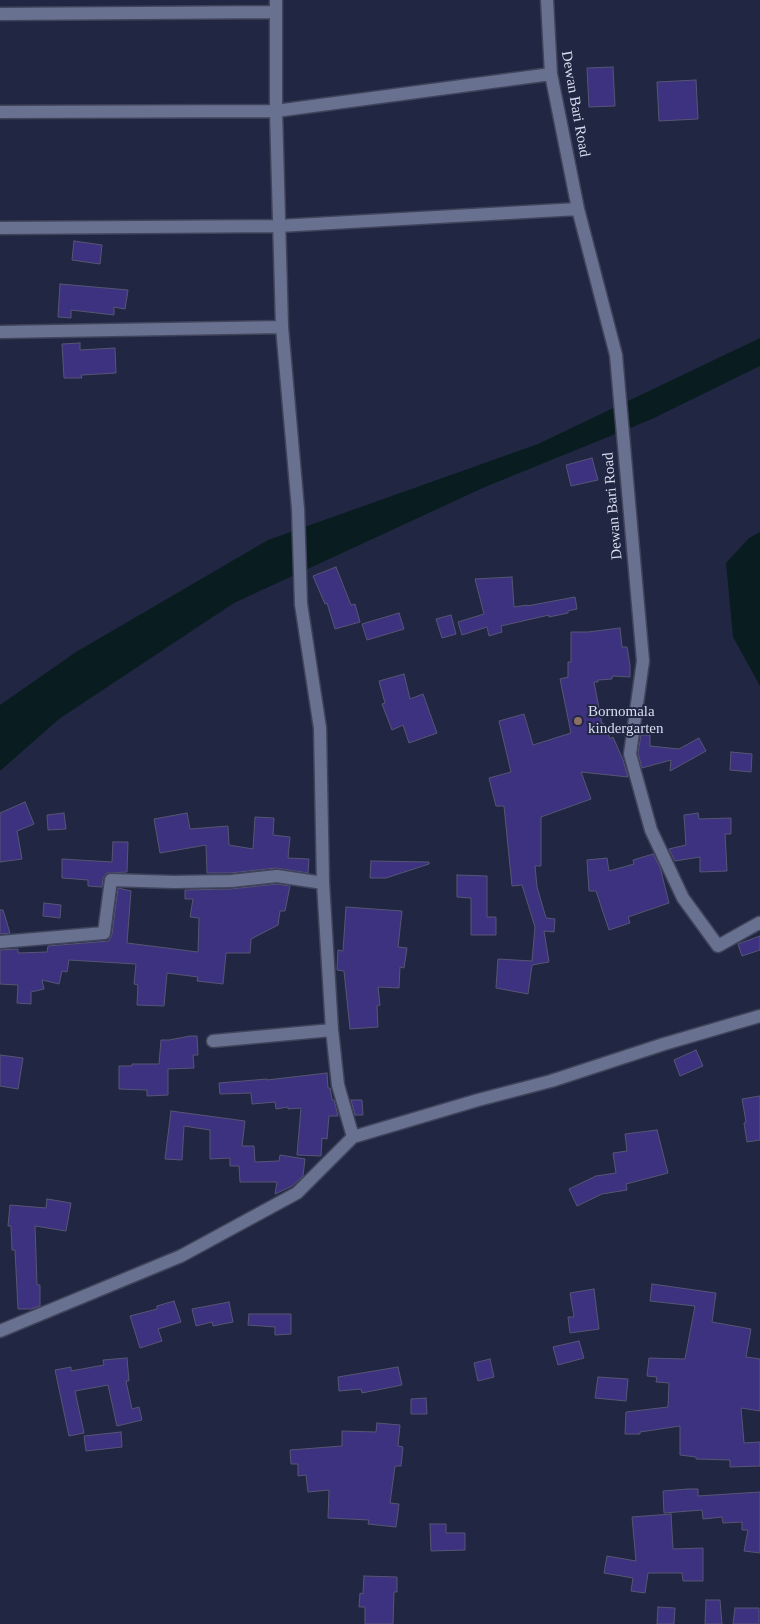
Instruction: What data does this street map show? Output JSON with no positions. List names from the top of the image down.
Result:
{
  "streets": {
    "street": ["Dewan Bari Road"]
  },
  "places": ["Bornomala kindergarten"]
}
